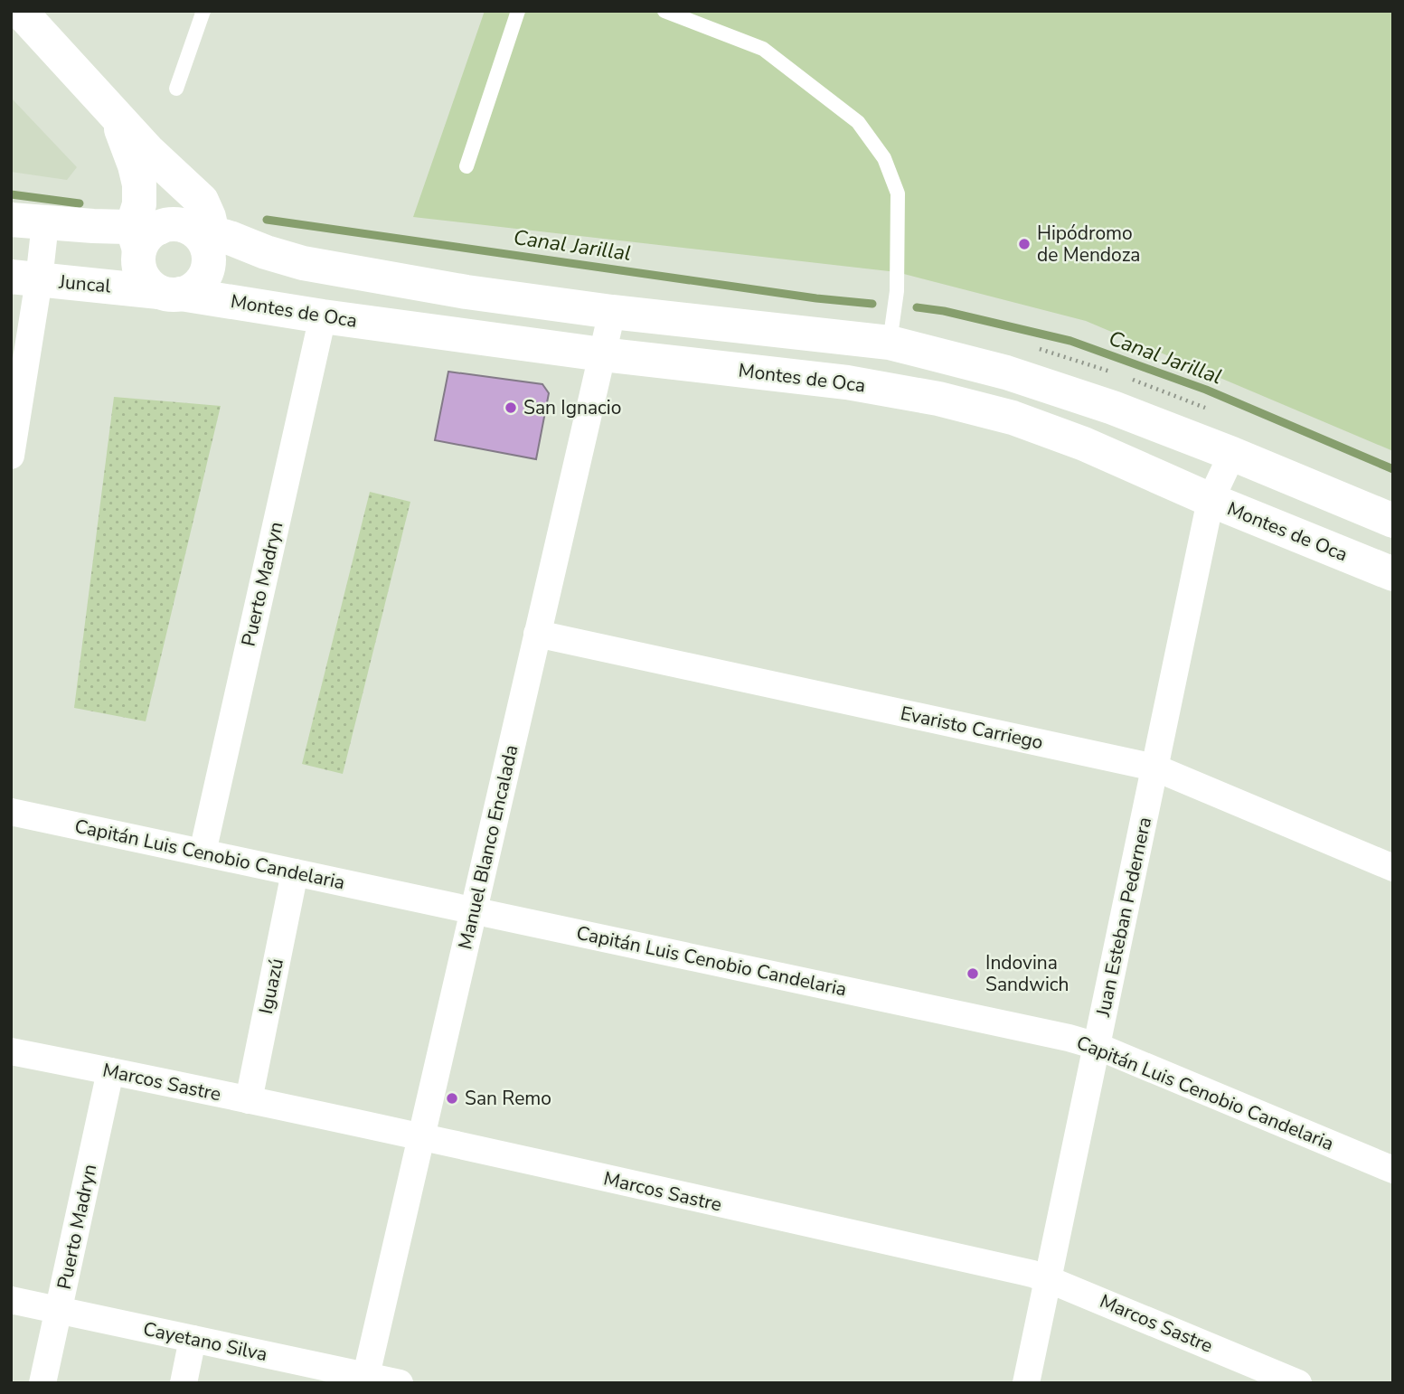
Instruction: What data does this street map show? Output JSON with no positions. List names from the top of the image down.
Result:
{
  "streets": {
    "main road": ["Juncal", "Montes de Oca"],
    "street": [
      "Puerto Madryn",
      "Evaristo Carriego",
      "Manuel Blanco Encalada",
      "Capitán Luis Cenobio Candelaria",
      "Juan Esteban Pedernera",
      "Iguazú",
      "Marcos Sastre",
      "Cayetano Silva"
    ]
  },
  "crossings": [
    ["Juncal", "Montes de Oca"],
    ["Montes de Oca", "Puerto Madryn"],
    ["Montes de Oca", "Manuel Blanco Encalada"],
    ["Montes de Oca", "Juan Esteban Pedernera"],
    ["Puerto Madryn", "Capitán Luis Cenobio Candelaria"],
    ["Puerto Madryn", "Marcos Sastre"],
    ["Puerto Madryn", "Cayetano Silva"],
    ["Evaristo Carriego", "Manuel Blanco Encalada"],
    ["Evaristo Carriego", "Juan Esteban Pedernera"],
    ["Manuel Blanco Encalada", "Capitán Luis Cenobio Candelaria"],
    ["Manuel Blanco Encalada", "Marcos Sastre"],
    ["Manuel Blanco Encalada", "Cayetano Silva"],
    ["Capitán Luis Cenobio Candelaria", "Juan Esteban Pedernera"],
    ["Capitán Luis Cenobio Candelaria", "Iguazú"],
    ["Juan Esteban Pedernera", "Marcos Sastre"],
    ["Iguazú", "Marcos Sastre"]
  ],
  "water": ["Canal Jarillal"],
  "places": [
    "Hipódromo de Mendoza",
    "San Ignacio",
    "Indovina Sandwich",
    "San Remo"
  ]
}
